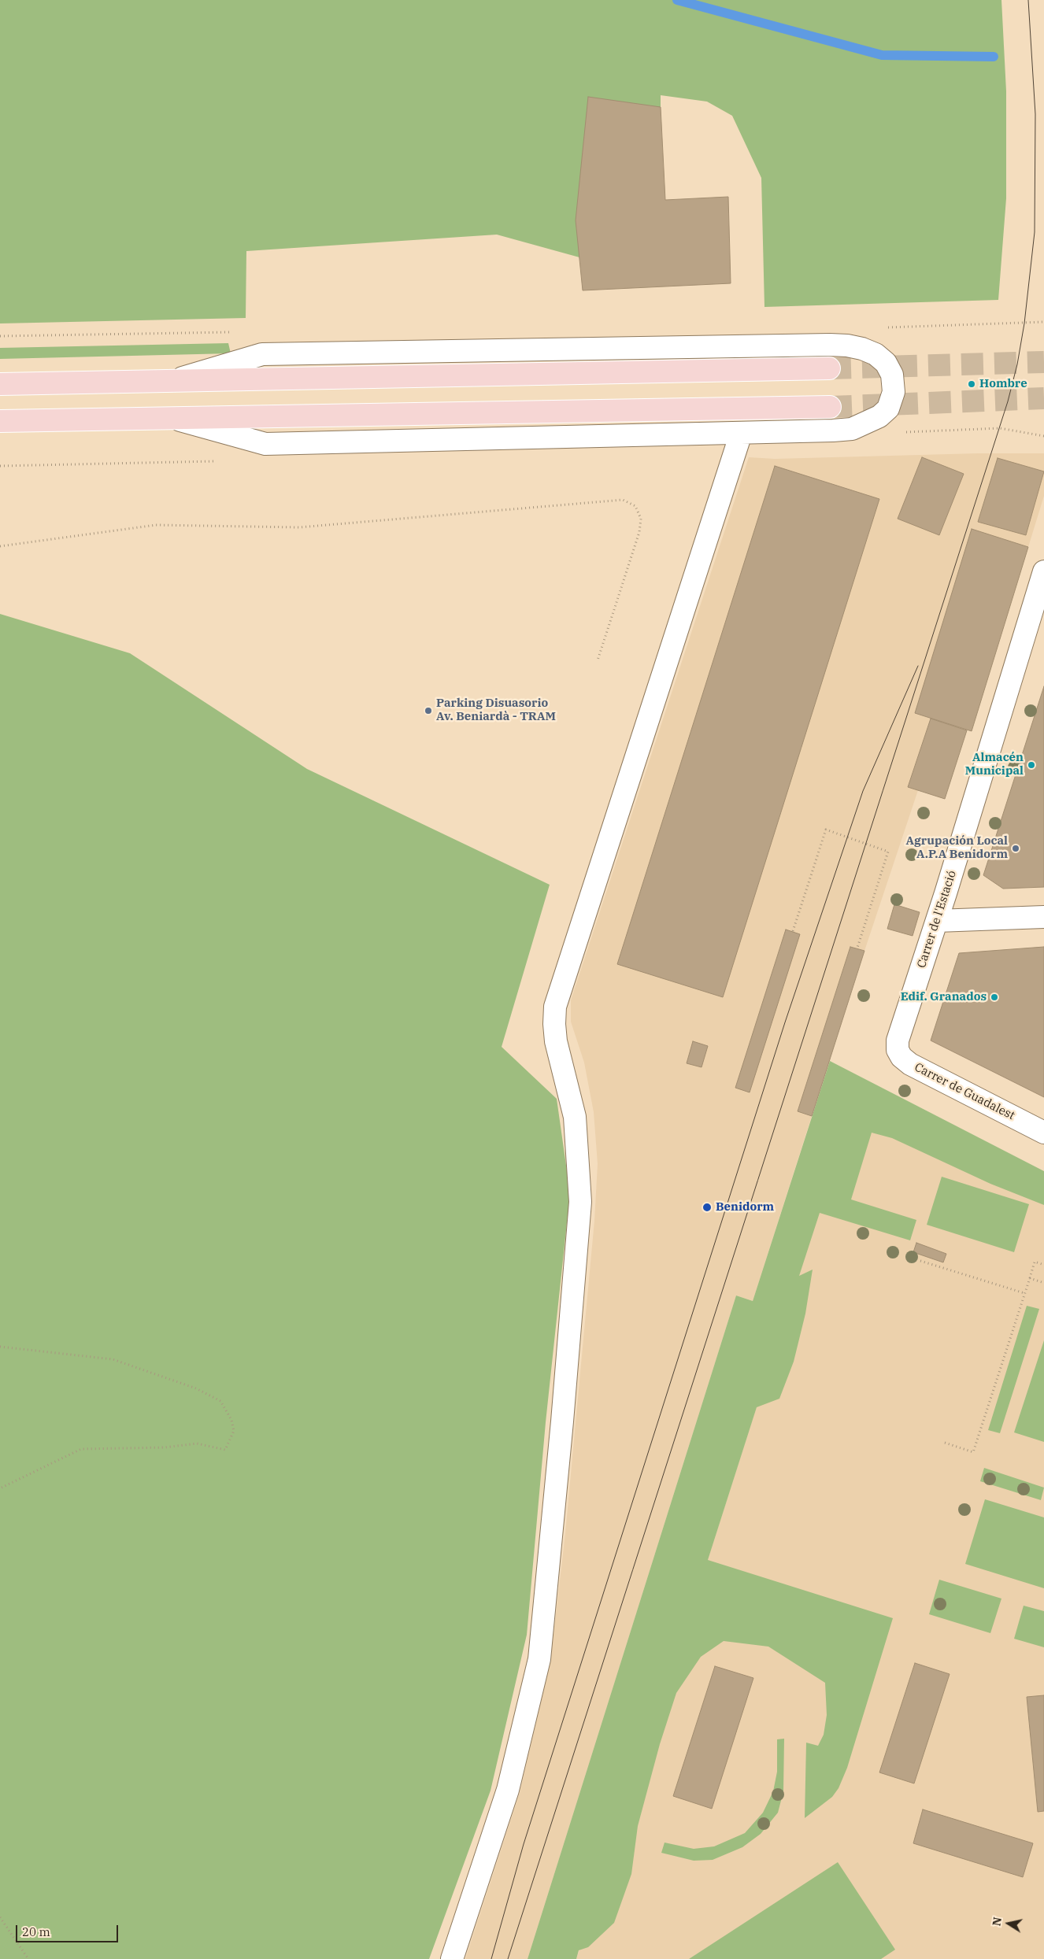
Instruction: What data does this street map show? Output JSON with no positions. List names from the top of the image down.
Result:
{
  "streets": {
    "street": ["Carrer de l'Estació", "Carrer de Guadalest"]
  },
  "crossings": [
    ["Carrer de l'Estació", "Carrer de Guadalest"]
  ],
  "places": [
    "Hombre",
    "Parking Disuasorio Av. Beniardà - TRAM",
    "Almacén Municipal",
    "Agrupación Local A.P.A Benidorm",
    "Edif. Granados",
    "Benidorm"
  ],
  "scale_bar": "20 m",
  "north": "left"
}
